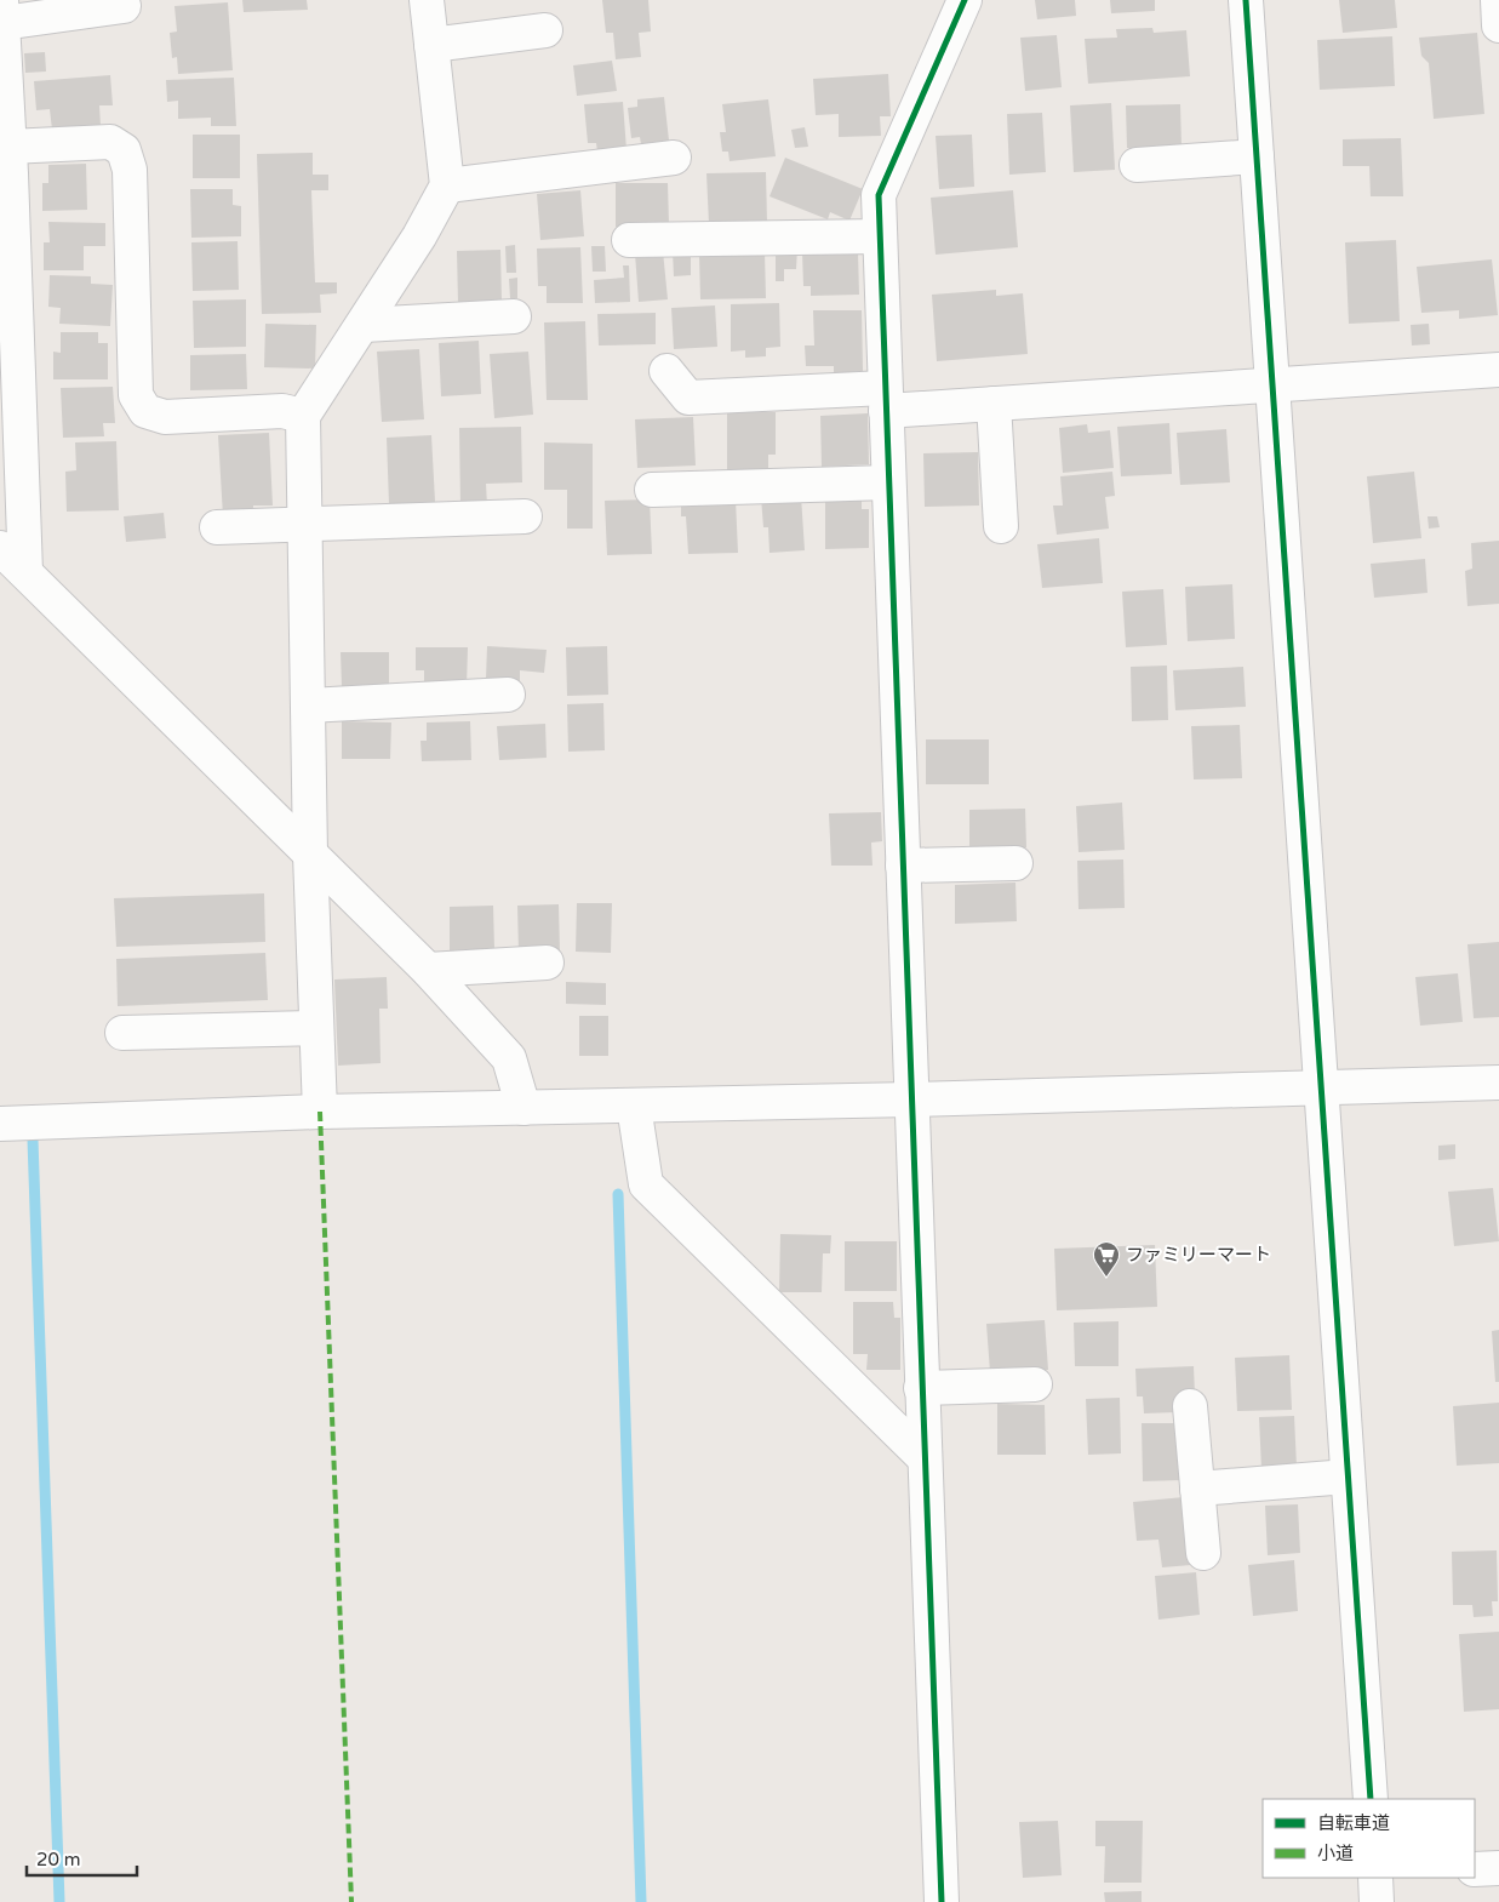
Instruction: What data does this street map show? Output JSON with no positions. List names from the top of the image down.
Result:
{
  "places": {
    "supermarket": ["ファミリーマート"]
  },
  "legend": ["自転車道", "小道"],
  "scale_bar": "20 m"
}
